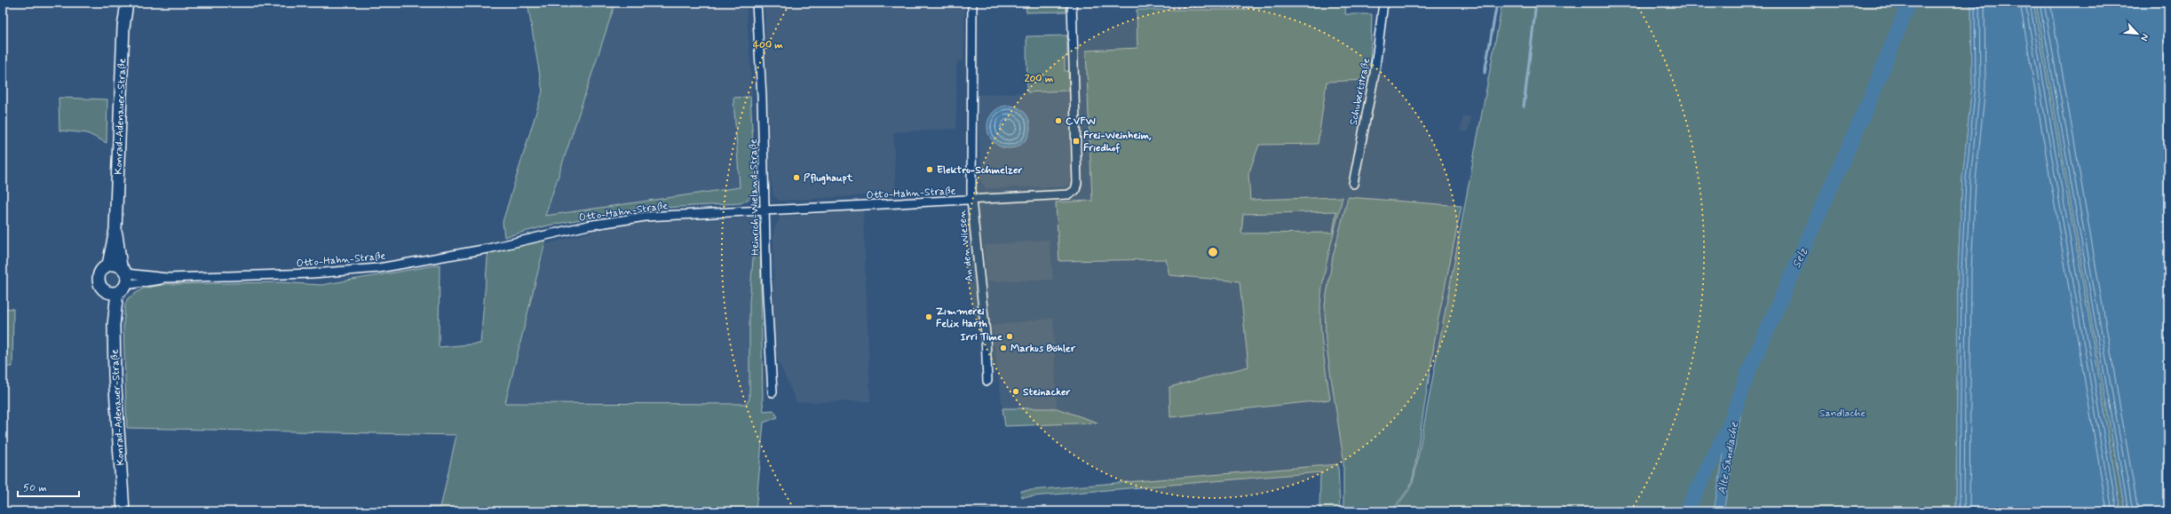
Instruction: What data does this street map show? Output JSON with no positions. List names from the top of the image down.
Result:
{
  "streets": {
    "main road": ["Konrad-Adenauer-Straße"],
    "street": [
      "Schubertstraße",
      "Otto-Hahn-Straße",
      "Heinrich-Wieland-Straße",
      "An den Wiesen"
    ]
  },
  "crossings": [
    ["Konrad-Adenauer-Straße", "Otto-Hahn-Straße"],
    ["Otto-Hahn-Straße", "Heinrich-Wieland-Straße"],
    ["Otto-Hahn-Straße", "An den Wiesen"]
  ],
  "water": ["Selz", "Alte Sandlache"],
  "parks": ["Sandlache"],
  "places": {
    "other": [
      "CVFW",
      "Elektro-Schmelzer",
      "Pflughaupt",
      "Zimmerei Felix Harth",
      "Irri Time",
      "Markus Böhler",
      "Steinacker"
    ],
    "transit": ["Frei-Weinheim, Friedhof"]
  },
  "scale_bar": "50 m",
  "north": "bottom right",
  "rings": ["400 m", "200 m"]
}
